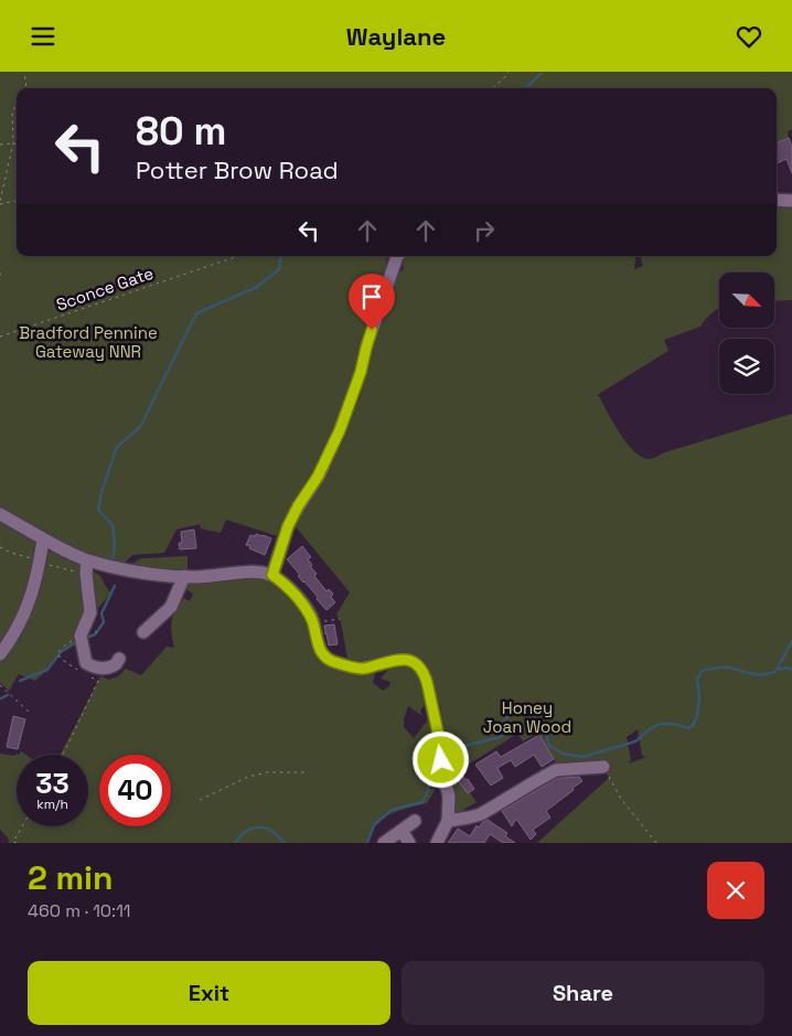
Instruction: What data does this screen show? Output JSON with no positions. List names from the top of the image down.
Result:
{
  "streets": {
    "path": ["Sconce Gate"]
  },
  "parks": ["Bradford Pennine Gateway NNR", "Honey Joan Wood"],
  "north": "bottom right",
  "page": {
    "header": "Waylane",
    "turn": ["80 m", "Potter Brow Road"],
    "speed": "33 km/h",
    "limit": "40",
    "heading": ["2 min", "460 m · 10:11"],
    "buttons": ["Exit", "Share"]
  }
}
